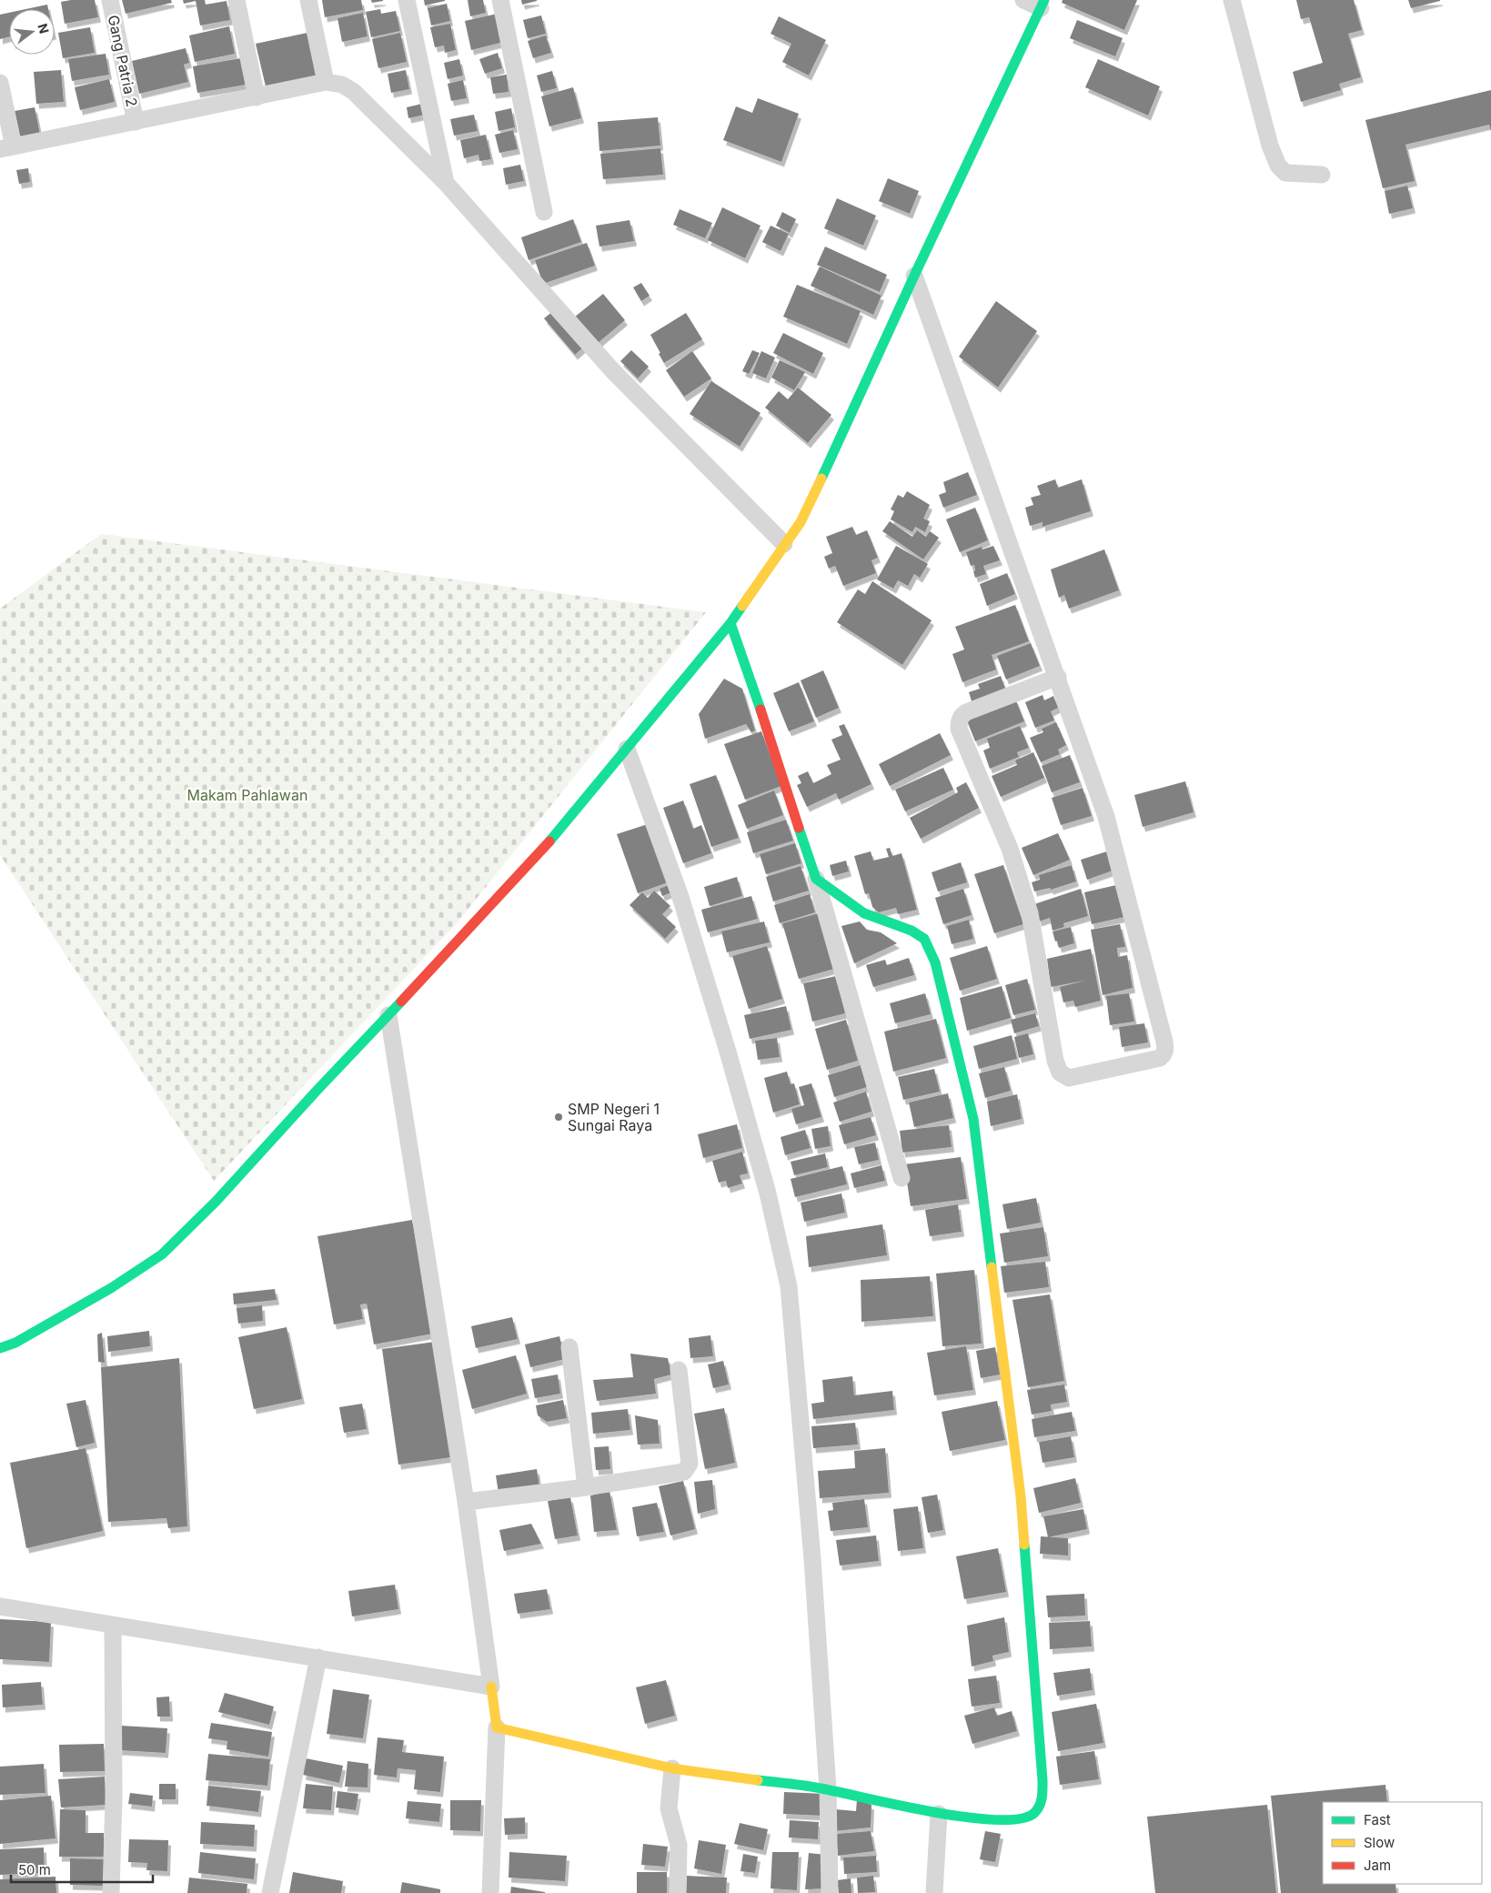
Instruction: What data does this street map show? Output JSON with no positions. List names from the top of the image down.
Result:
{
  "streets": {
    "street": ["Gang Patria 2"]
  },
  "parks": ["Makam Pahlawan"],
  "places": ["SMP Negeri 1 Sungai Raya"],
  "legend": ["Fast", "Slow", "Jam"],
  "scale_bar": "50 m",
  "north": "right"
}
